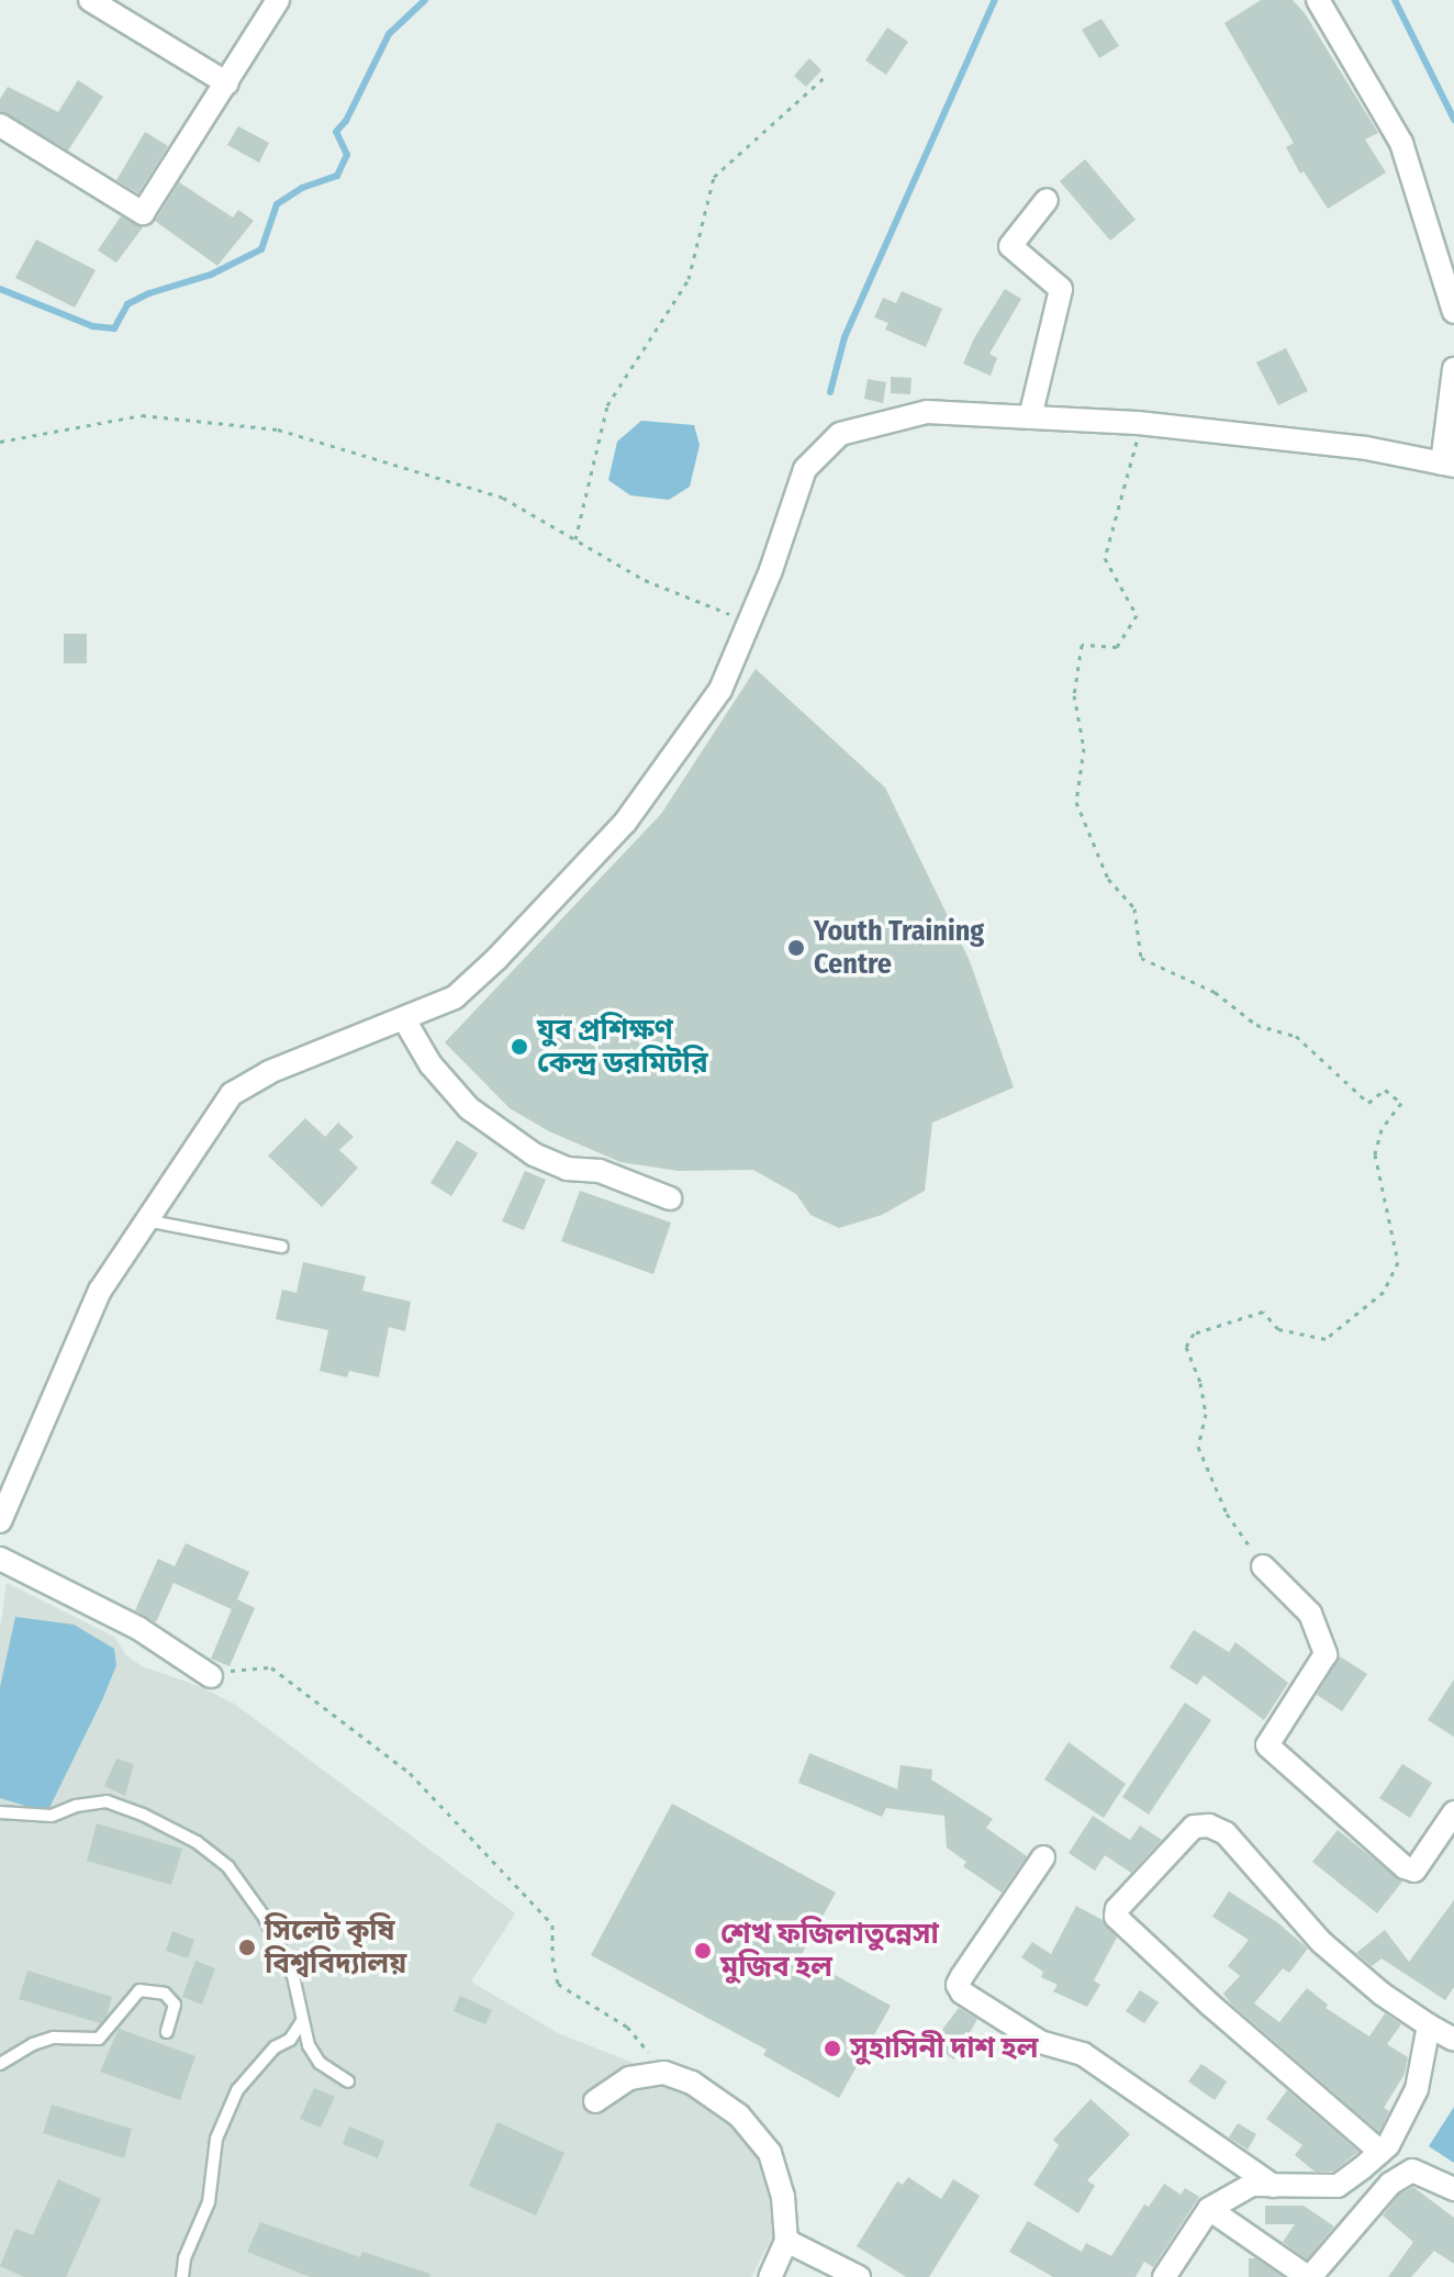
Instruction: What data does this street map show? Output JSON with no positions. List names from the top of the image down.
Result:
{
  "places": [
    "Youth Training Centre",
    "যুব প্রশিক্ষণ কেন্দ্র ডরমিটরি",
    "সিলেট কৃষি বিশ্ববিদ্যালয়",
    "শেখ ফজিলাতুন্নেসা মুজিব হল",
    "সুহাসিনী দাশ হল"
  ]
}
